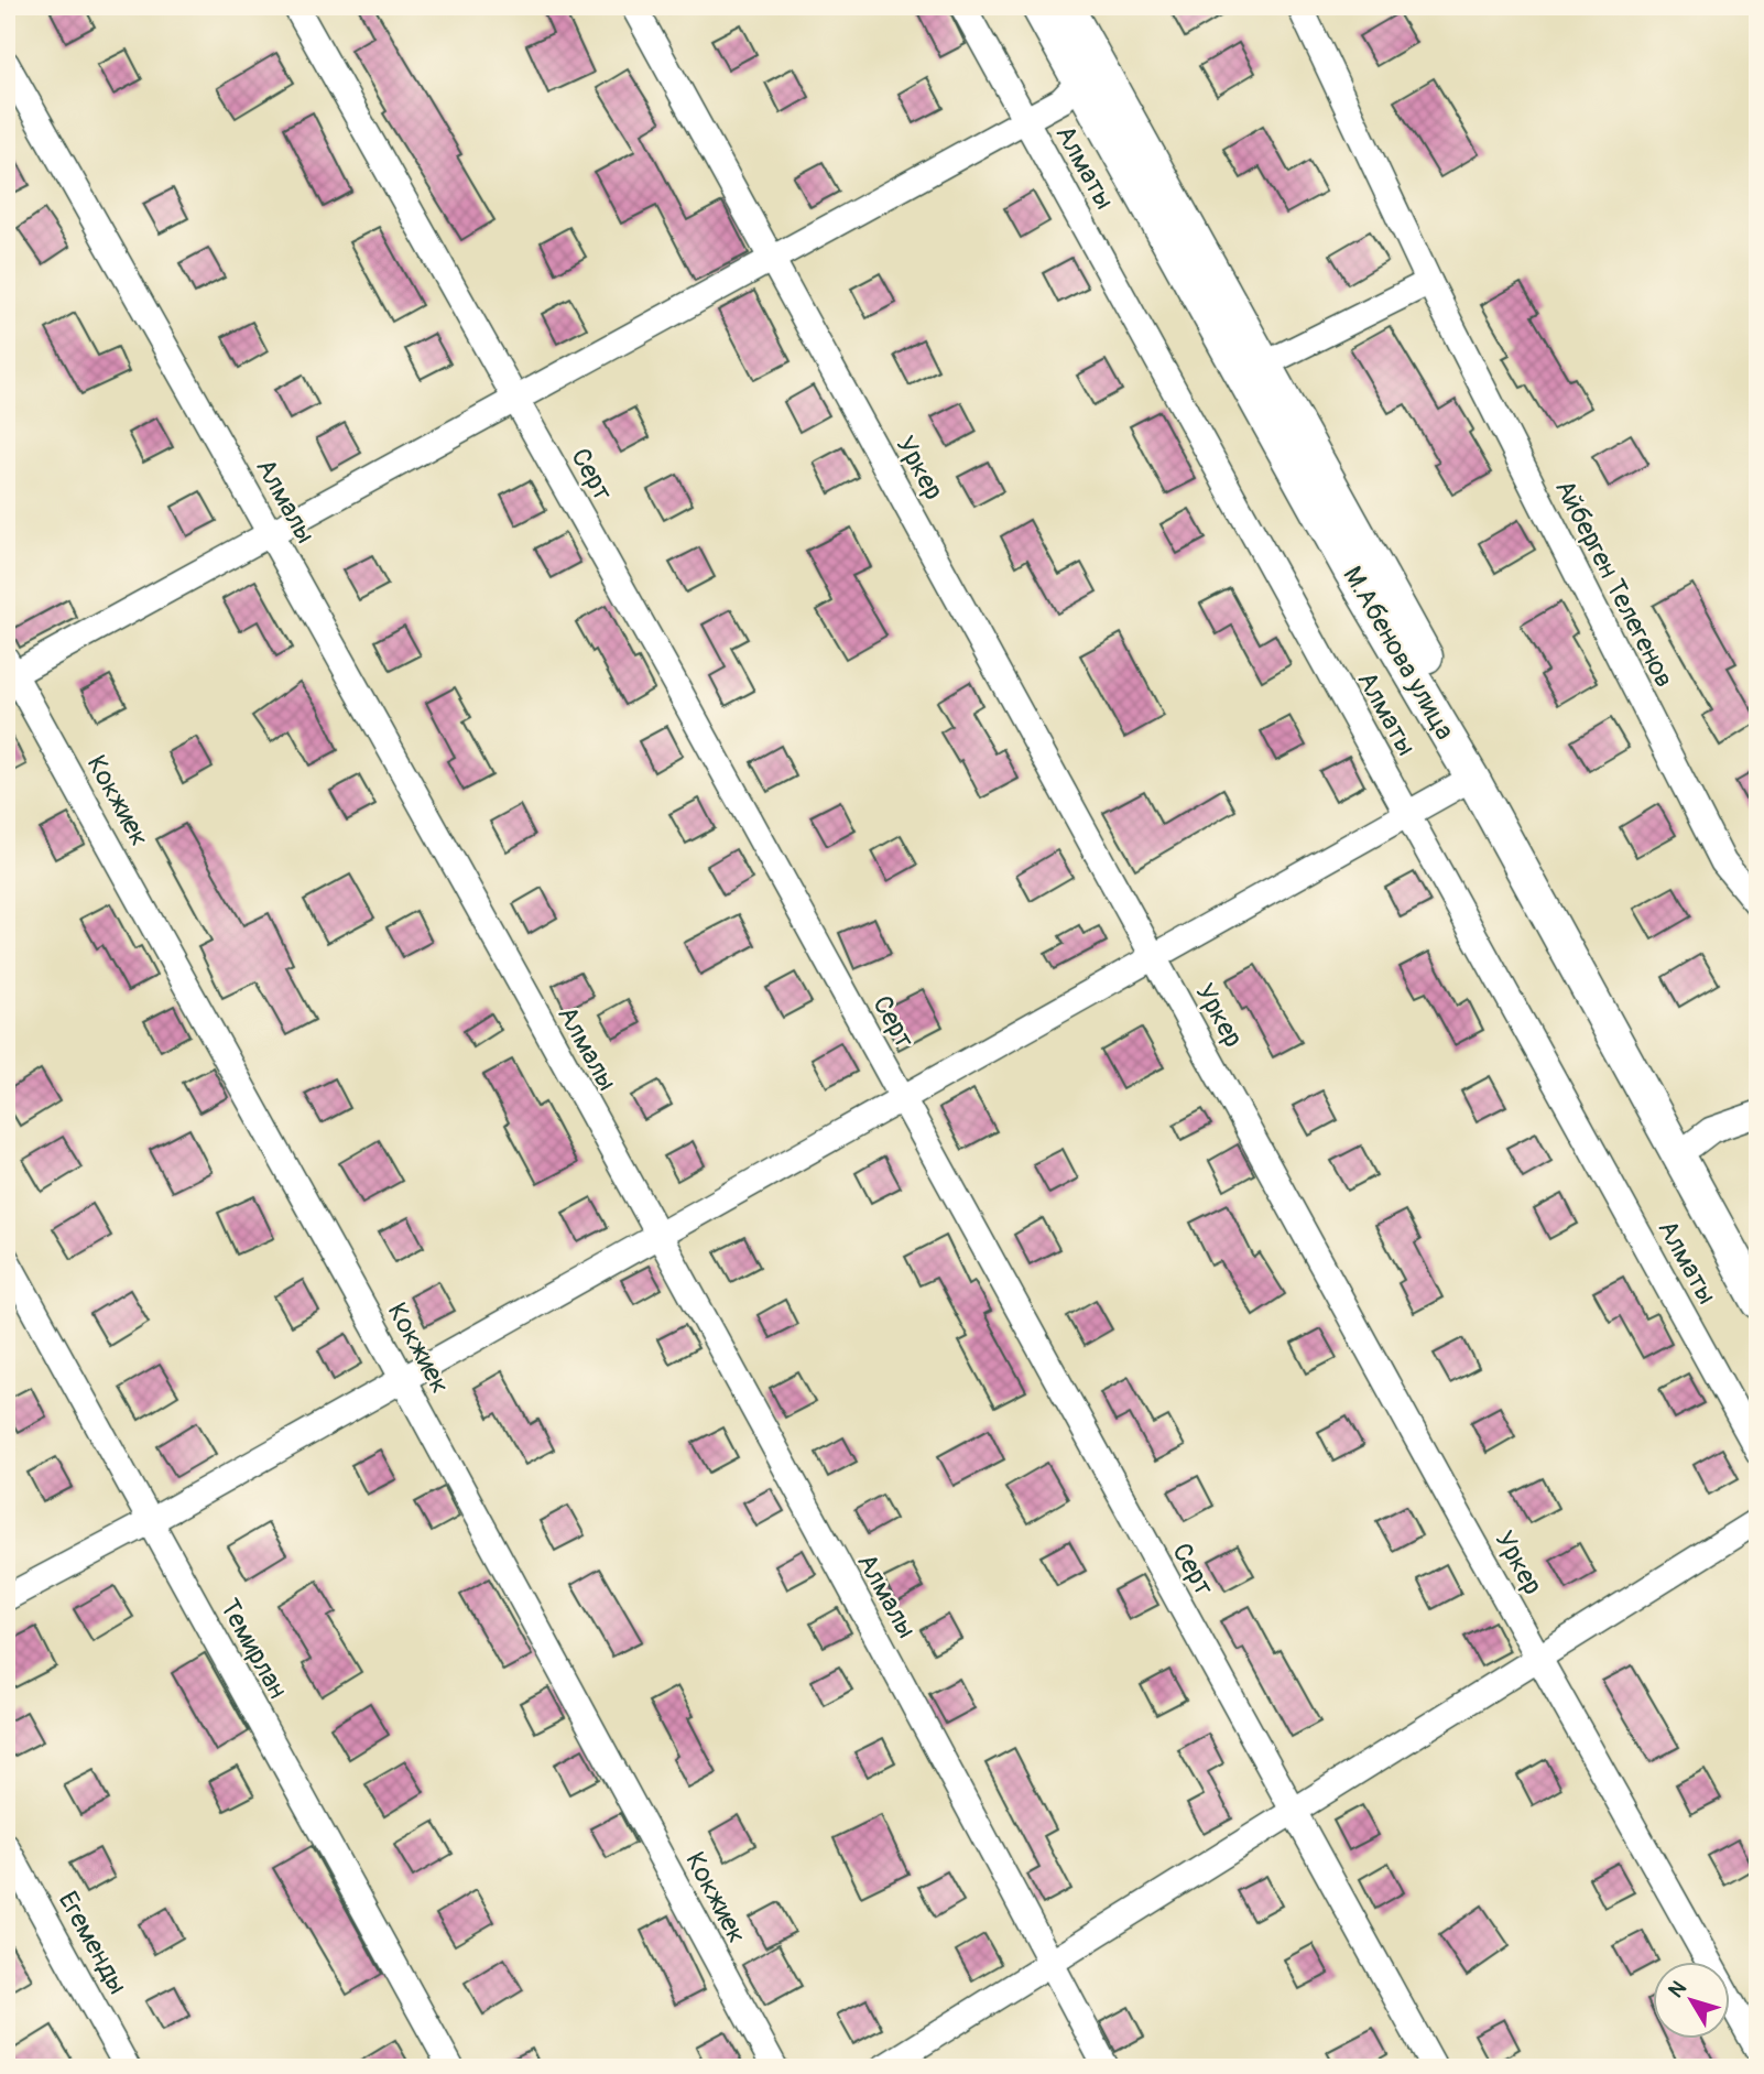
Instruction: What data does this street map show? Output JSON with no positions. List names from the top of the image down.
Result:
{
  "streets": {
    "main road": ["М.Абенова улица"],
    "street": [
      "Алматы",
      "Уркер",
      "Серт",
      "Алмалы",
      "Айберген Телегенов",
      "Кокжиек",
      "Темирлан",
      "Егеменды"
    ]
  },
  "north": "top left"
}
